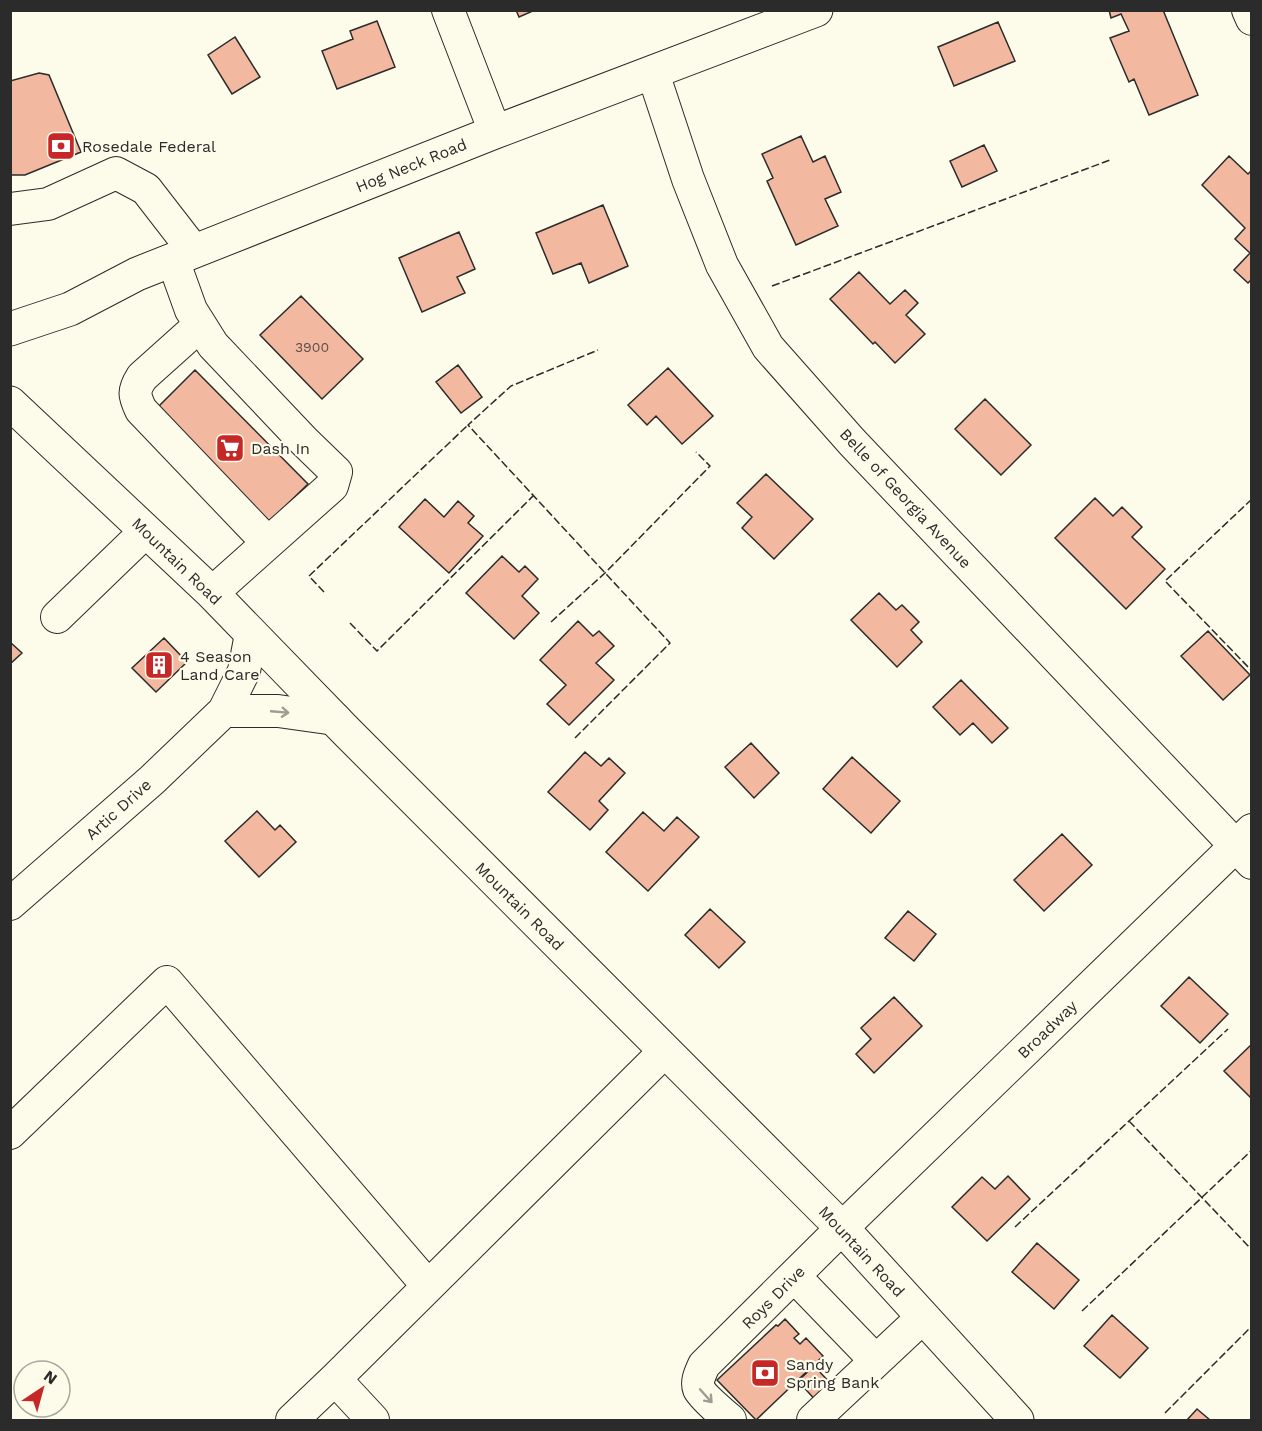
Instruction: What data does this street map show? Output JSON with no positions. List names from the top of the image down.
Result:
{
  "streets": {
    "main road": ["Hog Neck Road", "Mountain Road"],
    "street": [
      "Belle of Georgia Avenue",
      "Artic Drive",
      "Broadway",
      "Roys Drive"
    ]
  },
  "crossings": [
    ["Hog Neck Road", "Belle of Georgia Avenue"],
    ["Belle of Georgia Avenue", "Broadway"],
    ["Mountain Road", "Artic Drive"],
    ["Mountain Road", "Broadway"],
    ["Mountain Road", "Roys Drive"],
    ["Broadway", "Roys Drive"]
  ],
  "places": {
    "bank": ["Rosedale Federal", "Sandy Spring Bank"],
    "supermarket": ["Dash In"],
    "building": ["4 Season Land Care"]
  },
  "house_numbers": ["3900"],
  "north": "top right"
}
